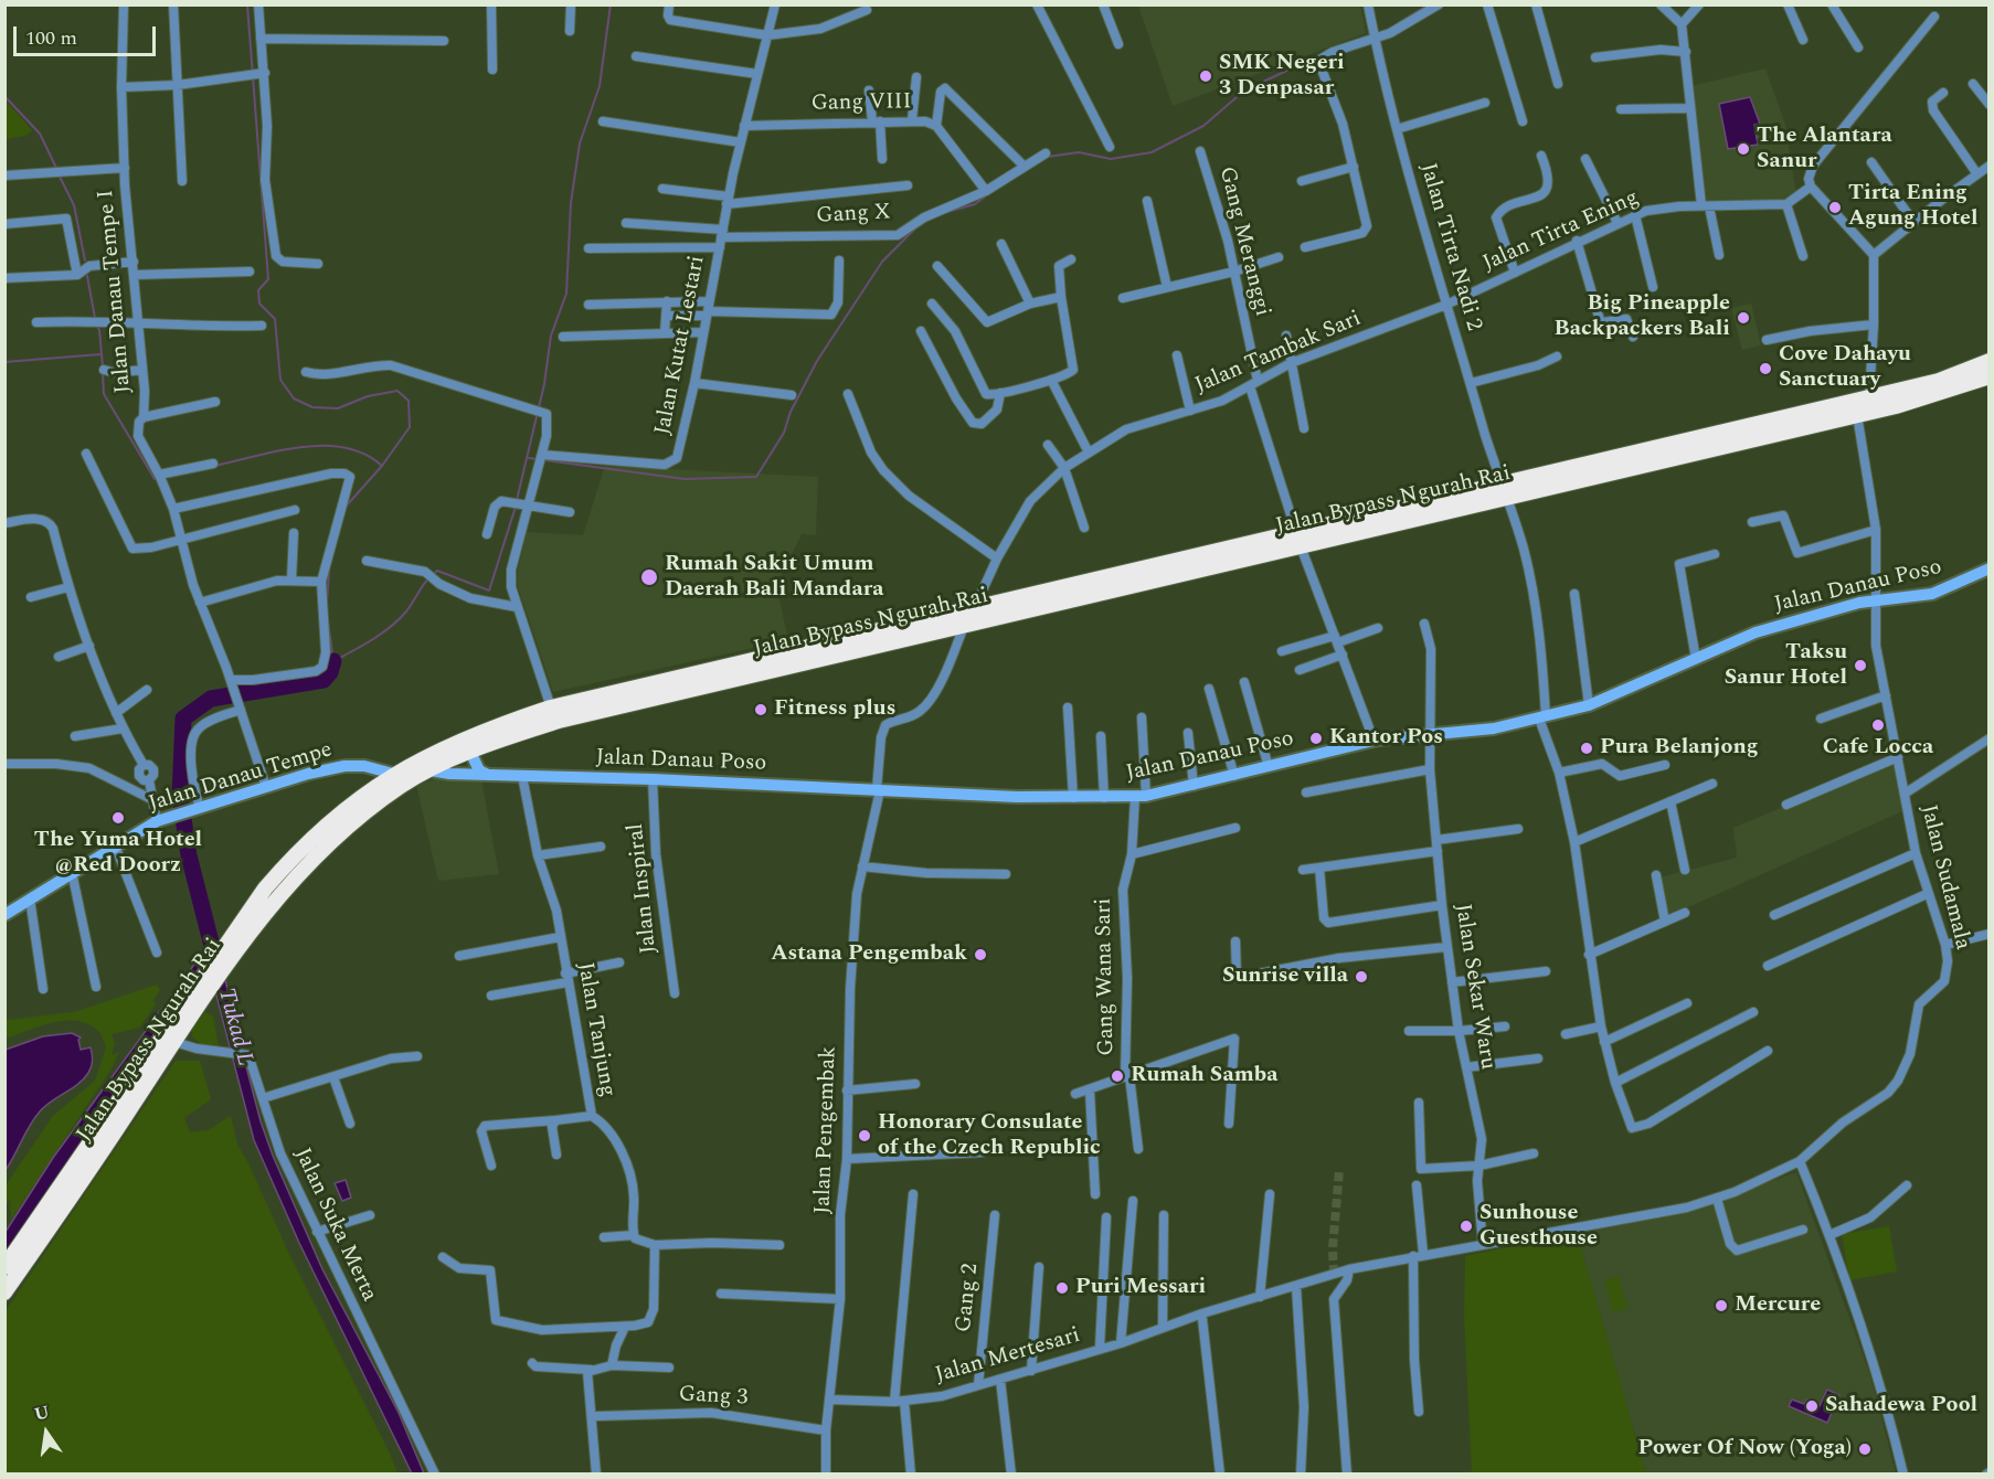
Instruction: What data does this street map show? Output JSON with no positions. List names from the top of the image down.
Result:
{
  "streets": {
    "highway": ["Jalan Bypass Ngurah Rai"],
    "street": [
      "Gang VIII",
      "Gang X",
      "Jalan Tirta Ening",
      "Gang Meranggi",
      "Jalan Tirta Nadi 2",
      "Jalan Danau Tempe I",
      "Jalan Kutat Lestari",
      "Jalan Tambak Sari",
      "Jalan Danau Poso",
      "Jalan Danau Tempe",
      "Jalan Sudamala",
      "Jalan Inspiral",
      "Gang Wana Sari",
      "Jalan Sekar Waru",
      "Jalan Tanjung",
      "Jalan Pengembak",
      "Jalan Suka Merta",
      "Gang 2",
      "Jalan Mertesari",
      "Gang 3"
    ]
  },
  "crossings": [
    ["Gang VIII", "Gang X"],
    ["Gang VIII", "Jalan Kutat Lestari"],
    ["Gang X", "Jalan Kutat Lestari"],
    ["Jalan Tirta Ening", "Jalan Tirta Nadi 2"],
    ["Jalan Tirta Ening", "Jalan Tambak Sari"],
    ["Gang Meranggi", "Jalan Tambak Sari"],
    ["Gang Meranggi", "Jalan Bypass Ngurah Rai"],
    ["Gang Meranggi", "Jalan Danau Poso"],
    ["Jalan Tirta Nadi 2", "Jalan Tambak Sari"],
    ["Jalan Tirta Nadi 2", "Jalan Bypass Ngurah Rai"],
    ["Jalan Tirta Nadi 2", "Jalan Danau Poso"],
    ["Jalan Danau Tempe I", "Jalan Danau Tempe"],
    ["Jalan Tambak Sari", "Jalan Bypass Ngurah Rai"],
    ["Jalan Bypass Ngurah Rai", "Jalan Danau Poso"],
    ["Jalan Bypass Ngurah Rai", "Jalan Danau Tempe"],
    ["Jalan Bypass Ngurah Rai", "Jalan Sudamala"],
    ["Jalan Bypass Ngurah Rai", "Jalan Pengembak"],
    ["Jalan Bypass Ngurah Rai", "Jalan Suka Merta"],
    ["Jalan Danau Poso", "Jalan Sudamala"],
    ["Jalan Danau Poso", "Jalan Inspiral"],
    ["Jalan Danau Poso", "Gang Wana Sari"],
    ["Jalan Danau Poso", "Jalan Sekar Waru"],
    ["Jalan Danau Poso", "Jalan Tanjung"],
    ["Jalan Danau Poso", "Jalan Pengembak"],
    ["Jalan Sudamala", "Jalan Sekar Waru"],
    ["Jalan Sudamala", "Jalan Mertesari"],
    ["Jalan Sekar Waru", "Jalan Mertesari"],
    ["Jalan Pengembak", "Jalan Mertesari"],
    ["Jalan Pengembak", "Gang 3"],
    ["Gang 2", "Jalan Mertesari"]
  ],
  "water": ["Tukad L"],
  "places": [
    "SMK Negeri 3 Denpasar",
    "The Alantara Sanur",
    "Tirta Ening Agung Hotel",
    "Big Pineapple Backpackers Bali",
    "Cove Dahayu Sanctuary",
    "Rumah Sakit Umum Daerah Bali Mandara",
    "Taksu Sanur Hotel",
    "Fitness plus",
    "Cafe Locca",
    "Kantor Pos",
    "Pura Belanjong",
    "The Yuma Hotel @Red Doorz",
    "Astana Pengembak",
    "Sunrise villa",
    "Rumah Samba",
    "Honorary Consulate of the Czech Republic",
    "Sunhouse Guesthouse",
    "Puri Messari",
    "Mercure",
    "Sahadewa Pool",
    "Power Of Now (Yoga)"
  ],
  "scale_bar": "100 m",
  "north": "top"
}
